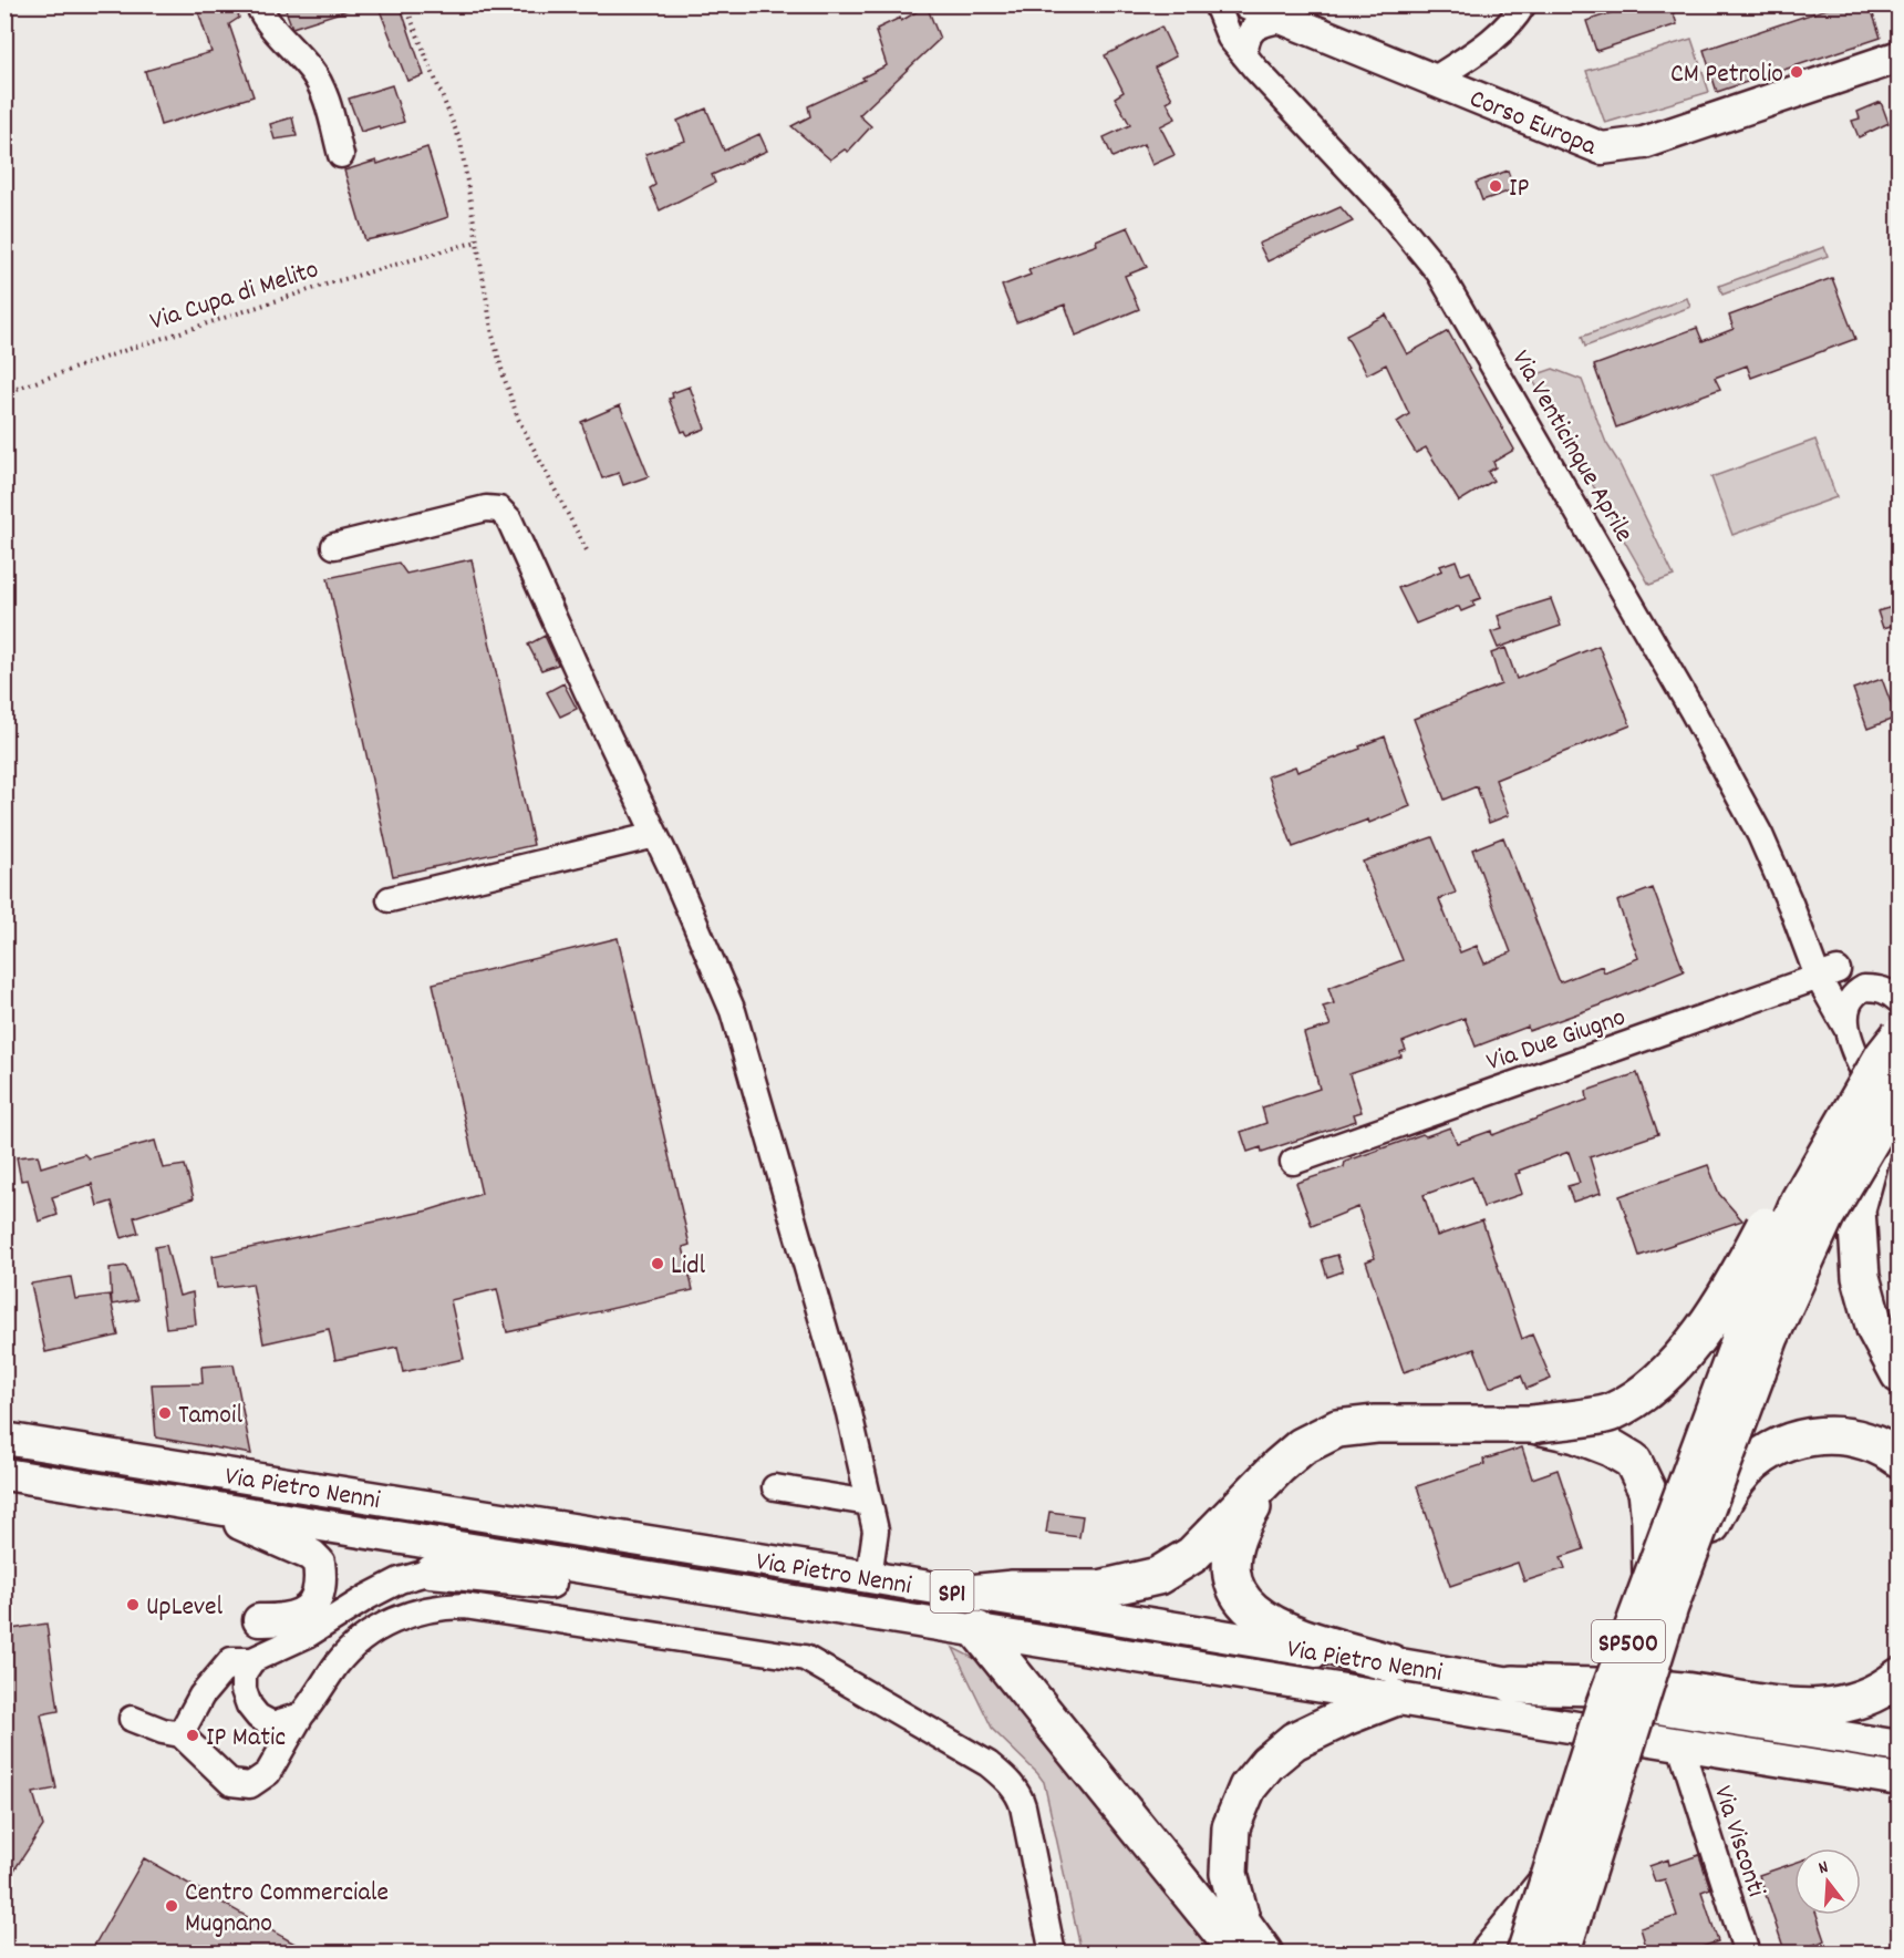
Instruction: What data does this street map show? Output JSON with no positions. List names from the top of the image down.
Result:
{
  "streets": {
    "highway": ["SP500"],
    "main road": ["Corso Europa", "Via Pietro Nenni", "SP1"],
    "street": ["Via Venticinque Aprile", "Via Due Giugno", "Via Visconti"],
    "path": ["Via Cupa di Melito"]
  },
  "crossings": [
    ["Via Venticinque Aprile", "Via Due Giugno"],
    ["Via Venticinque Aprile", "SP500"],
    ["Via Pietro Nenni", "Via Visconti"]
  ],
  "places": [
    "CM Petrolio",
    "IP",
    "Lidl",
    "Tamoil",
    "UpLevel",
    "IP Matic",
    "Centro Commerciale Mugnano"
  ],
  "north": "top"
}
